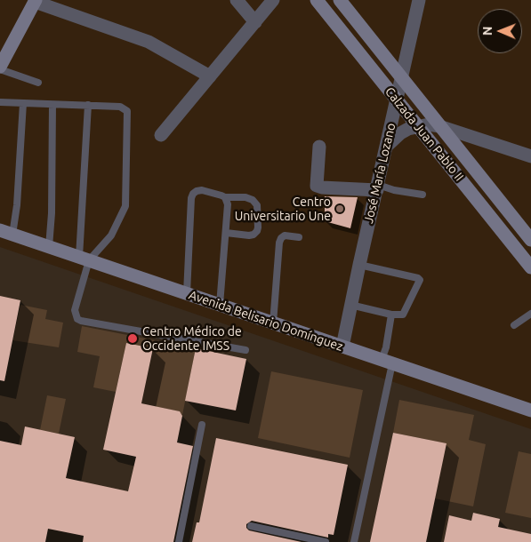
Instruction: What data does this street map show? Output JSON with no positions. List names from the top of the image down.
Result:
{
  "streets": {
    "main road": ["Calzada Juan Pablo II", "Avenida Belisario Domínguez"],
    "street": ["José María Lozano"]
  },
  "crossings": [
    ["Calzada Juan Pablo II", "José María Lozano"],
    ["José María Lozano", "Avenida Belisario Domínguez"]
  ],
  "places": ["Centro Universitario Une", "Centro Médico de Occidente IMSS"],
  "north": "left"
}
